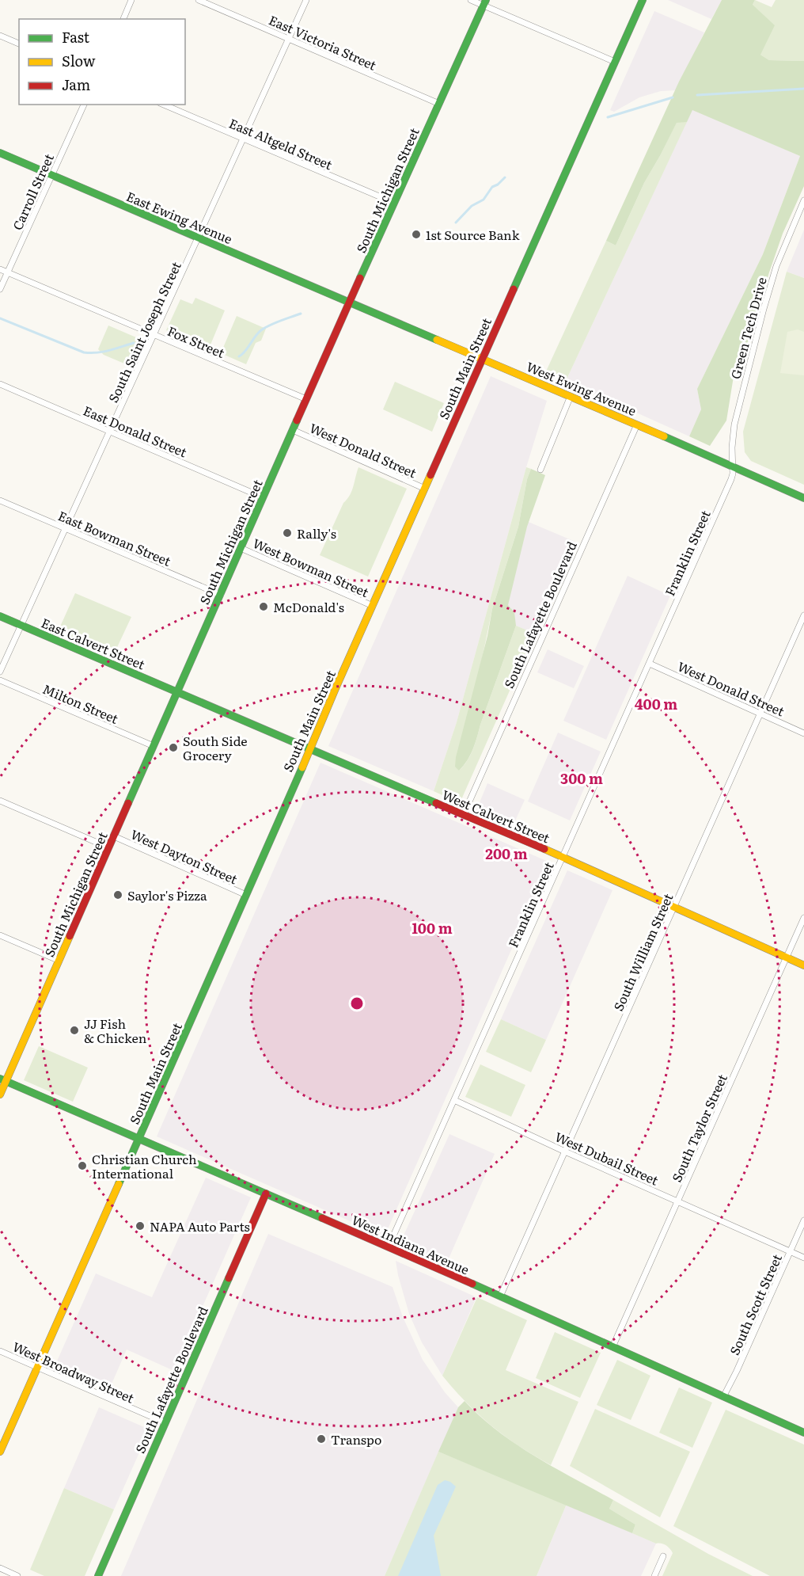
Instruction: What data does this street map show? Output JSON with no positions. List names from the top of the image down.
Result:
{
  "streets": {
    "street": [
      "East Victoria Street",
      "East Altgeld Street",
      "South Michigan Street",
      "Carroll Street",
      "East Ewing Avenue",
      "Green Tech Drive",
      "South Saint Joseph Street",
      "Fox Street",
      "South Main Street",
      "West Ewing Avenue",
      "East Donald Street",
      "West Donald Street",
      "East Bowman Street",
      "Franklin Street",
      "West Bowman Street",
      "South Lafayette Boulevard",
      "East Calvert Street",
      "Milton Street",
      "West Calvert Street",
      "West Dayton Street",
      "South William Street",
      "South Taylor Street",
      "West Dubail Street",
      "West Indiana Avenue",
      "South Scott Street",
      "West Broadway Street"
    ]
  },
  "crossings": [
    ["East Victoria Street", "South Michigan Street"],
    ["East Victoria Street", "South Saint Joseph Street"],
    ["East Altgeld Street", "South Michigan Street"],
    ["East Altgeld Street", "South Saint Joseph Street"],
    ["South Michigan Street", "East Ewing Avenue"],
    ["South Michigan Street", "Fox Street"],
    ["South Michigan Street", "West Ewing Avenue"],
    ["South Michigan Street", "East Donald Street"],
    ["South Michigan Street", "West Donald Street"],
    ["South Michigan Street", "East Bowman Street"],
    ["South Michigan Street", "West Bowman Street"],
    ["South Michigan Street", "East Calvert Street"],
    ["South Michigan Street", "Milton Street"],
    ["South Michigan Street", "West Calvert Street"],
    ["South Michigan Street", "West Dayton Street"],
    ["South Michigan Street", "West Indiana Avenue"],
    ["Carroll Street", "East Ewing Avenue"],
    ["Carroll Street", "Fox Street"],
    ["East Ewing Avenue", "South Saint Joseph Street"],
    ["East Ewing Avenue", "West Ewing Avenue"],
    ["Green Tech Drive", "West Ewing Avenue"],
    ["Green Tech Drive", "Franklin Street"],
    ["South Saint Joseph Street", "Fox Street"],
    ["South Saint Joseph Street", "East Donald Street"],
    ["South Saint Joseph Street", "East Bowman Street"],
    ["South Saint Joseph Street", "East Calvert Street"],
    ["South Main Street", "West Ewing Avenue"],
    ["South Main Street", "West Donald Street"],
    ["South Main Street", "West Bowman Street"],
    ["South Main Street", "West Calvert Street"],
    ["South Main Street", "West Dayton Street"],
    ["South Main Street", "West Indiana Avenue"],
    ["South Main Street", "West Broadway Street"],
    ["West Ewing Avenue", "Franklin Street"],
    ["West Ewing Avenue", "South Lafayette Boulevard"],
    ["West Donald Street", "Franklin Street"],
    ["West Donald Street", "South William Street"],
    ["Franklin Street", "West Calvert Street"],
    ["Franklin Street", "West Dubail Street"],
    ["Franklin Street", "West Indiana Avenue"],
    ["South Lafayette Boulevard", "West Calvert Street"],
    ["South Lafayette Boulevard", "West Indiana Avenue"],
    ["South Lafayette Boulevard", "West Broadway Street"],
    ["East Calvert Street", "West Calvert Street"],
    ["West Calvert Street", "South William Street"],
    ["West Calvert Street", "South Taylor Street"],
    ["South William Street", "West Dubail Street"],
    ["South William Street", "West Indiana Avenue"],
    ["South Taylor Street", "West Dubail Street"],
    ["South Taylor Street", "West Indiana Avenue"],
    ["West Dubail Street", "South Scott Street"],
    ["West Indiana Avenue", "South Scott Street"]
  ],
  "places": [
    "1st Source Bank",
    "Rally's",
    "McDonald's",
    "South Side Grocery",
    "Saylor's Pizza",
    "JJ Fish & Chicken",
    "Christian Church International",
    "NAPA Auto Parts",
    "Transpo"
  ],
  "legend": ["Fast", "Slow", "Jam"],
  "rings": [
    "400 m",
    "300 m",
    "200 m",
    "100 m"
  ]
}
